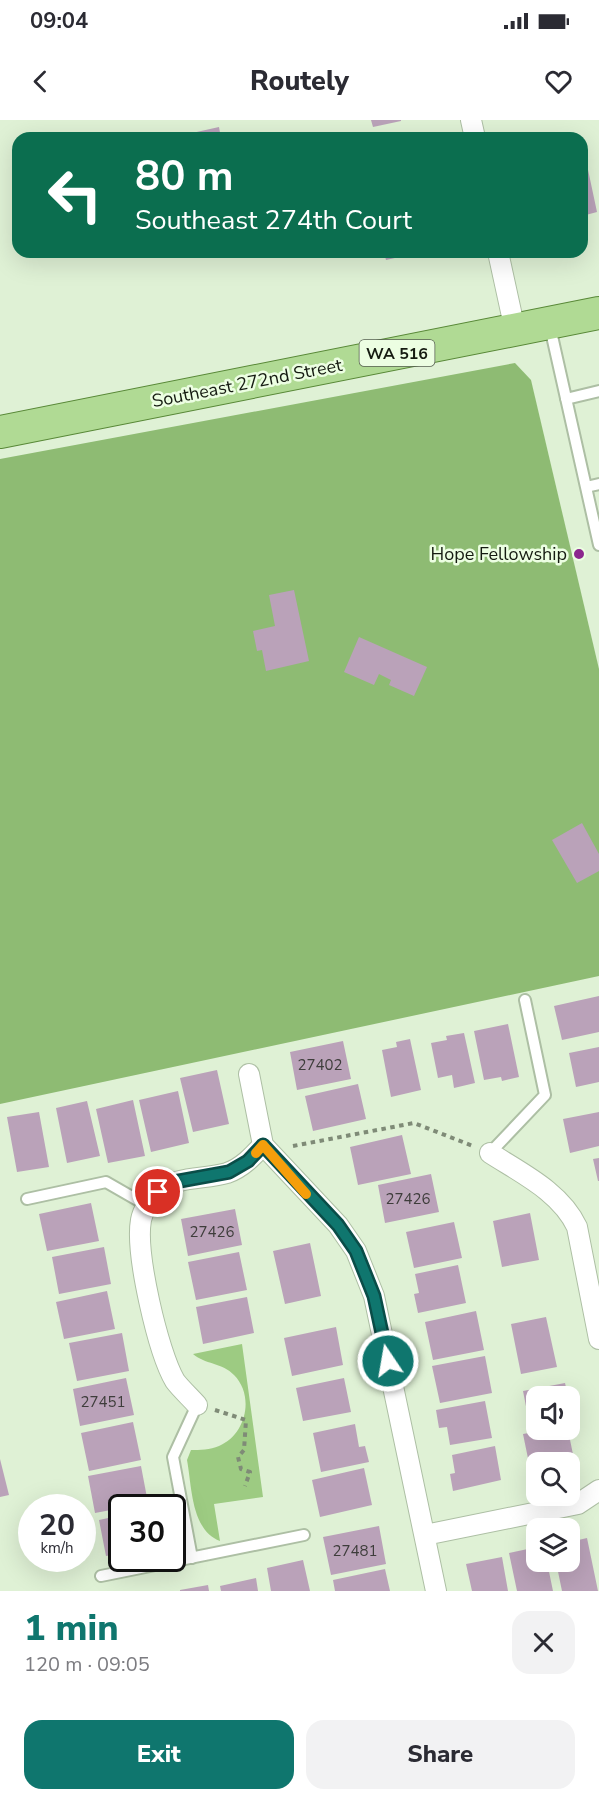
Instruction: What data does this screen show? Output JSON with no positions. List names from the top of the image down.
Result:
{
  "streets": {
    "main road": ["WA 516", "Southeast 272nd Street"]
  },
  "places": ["Hope Fellowship"],
  "house_numbers": [
    "27402",
    "27426",
    "27426",
    "27451",
    "27481"
  ],
  "page": {
    "status": "09:04",
    "header": "Routely",
    "turn": ["80 m", "Southeast 274th Court"],
    "speed": "20 km/h",
    "limit": "30",
    "heading": ["1 min", "120 m · 09:05"],
    "buttons": ["Exit", "Share"]
  }
}
